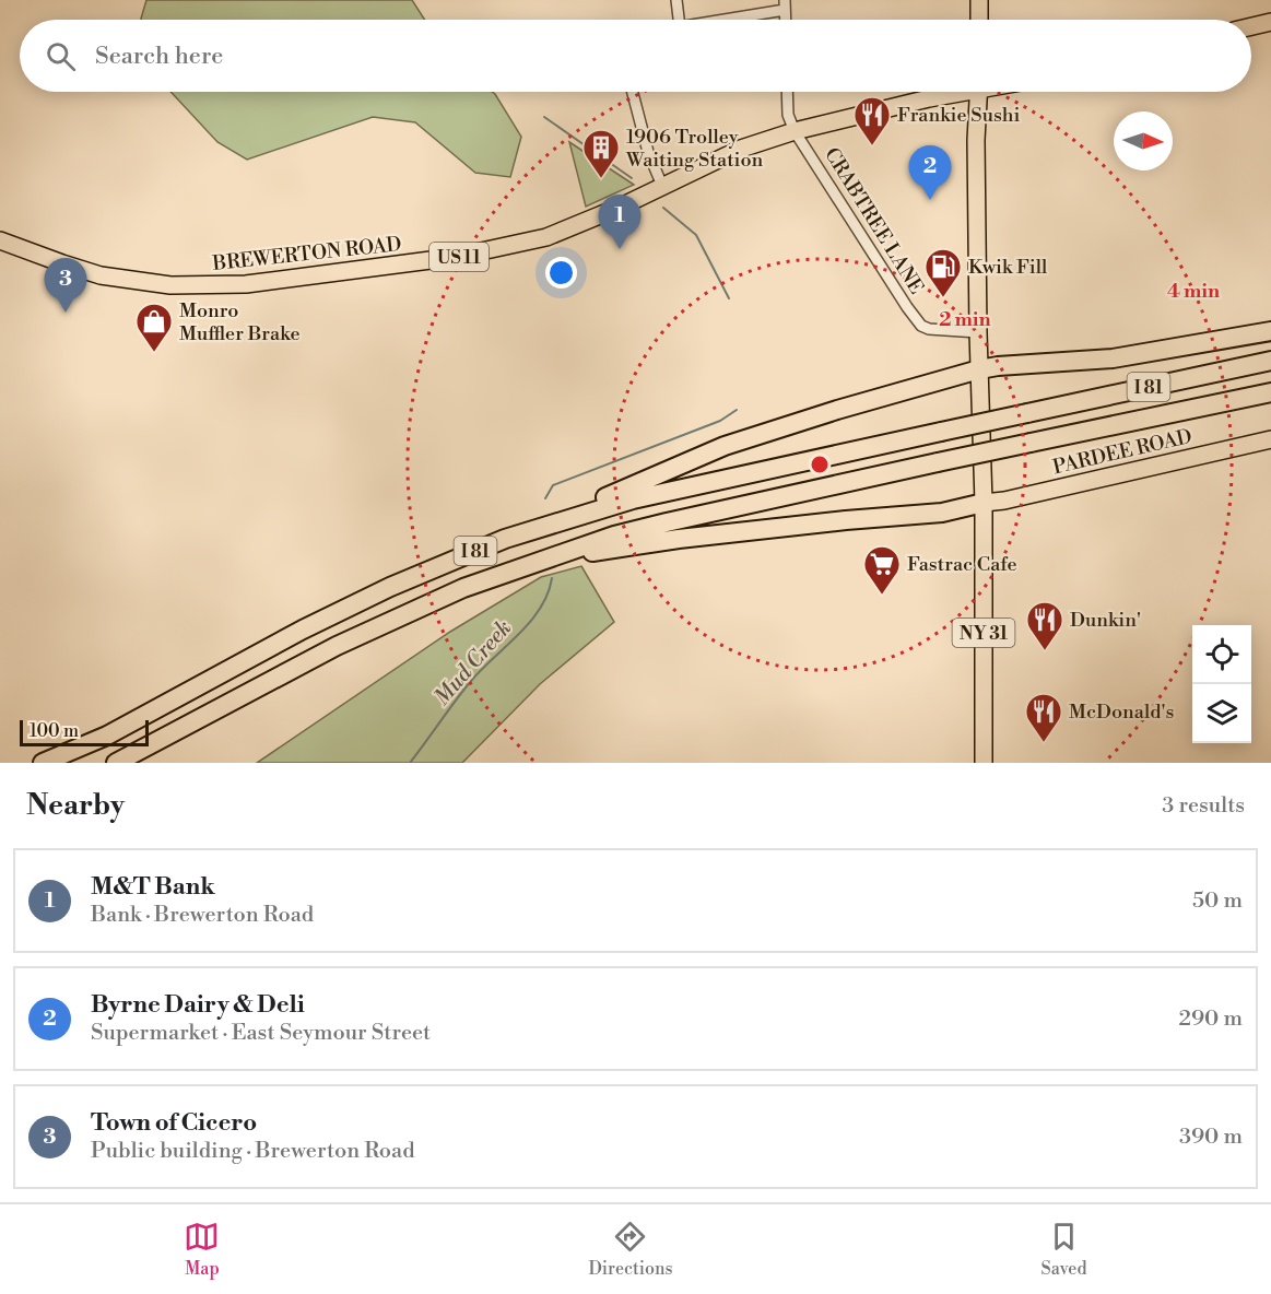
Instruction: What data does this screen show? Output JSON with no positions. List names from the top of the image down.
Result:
{
  "streets": {
    "highway": ["I 81"],
    "main road": [
      "BREWERTON ROAD",
      "US 11",
      "PARDEE ROAD",
      "NY 31"
    ],
    "street": ["CRABTREE LANE"]
  },
  "crossings": [
    ["CRABTREE LANE", "BREWERTON ROAD"],
    ["CRABTREE LANE", "NY 31"],
    ["PARDEE ROAD", "NY 31"]
  ],
  "water": ["Mud Creek"],
  "places": {
    "restaurant": ["Frankie Sushi", "Dunkin'", "McDonald's"],
    "building": ["1906 Trolley Waiting Station"],
    "fuel station": ["Kwik Fill"],
    "shop": ["Monro Muffler Brake"],
    "supermarket": ["Fastrac Cafe"]
  },
  "scale_bar": "100 m",
  "north": "right",
  "page": {
    "search": "Search here",
    "pins": ["2", "1", "3"],
    "scale": "100 m",
    "heading": ["Nearby", "3 results"],
    "list": [
      {
        "mark": "1",
        "name": "M&T Bank",
        "note": "Bank · Brewerton Road",
        "value": "50 m"
      },
      {
        "mark": "2",
        "name": "Byrne Dairy & Deli",
        "note": "Supermarket · East Seymour Street",
        "value": "290 m"
      },
      {
        "mark": "3",
        "name": "Town of Cicero",
        "note": "Public building · Brewerton Road",
        "value": "390 m"
      }
    ],
    "nav": ["Map", "Directions", "Saved"]
  },
  "rings": ["4 min", "2 min"]
}
